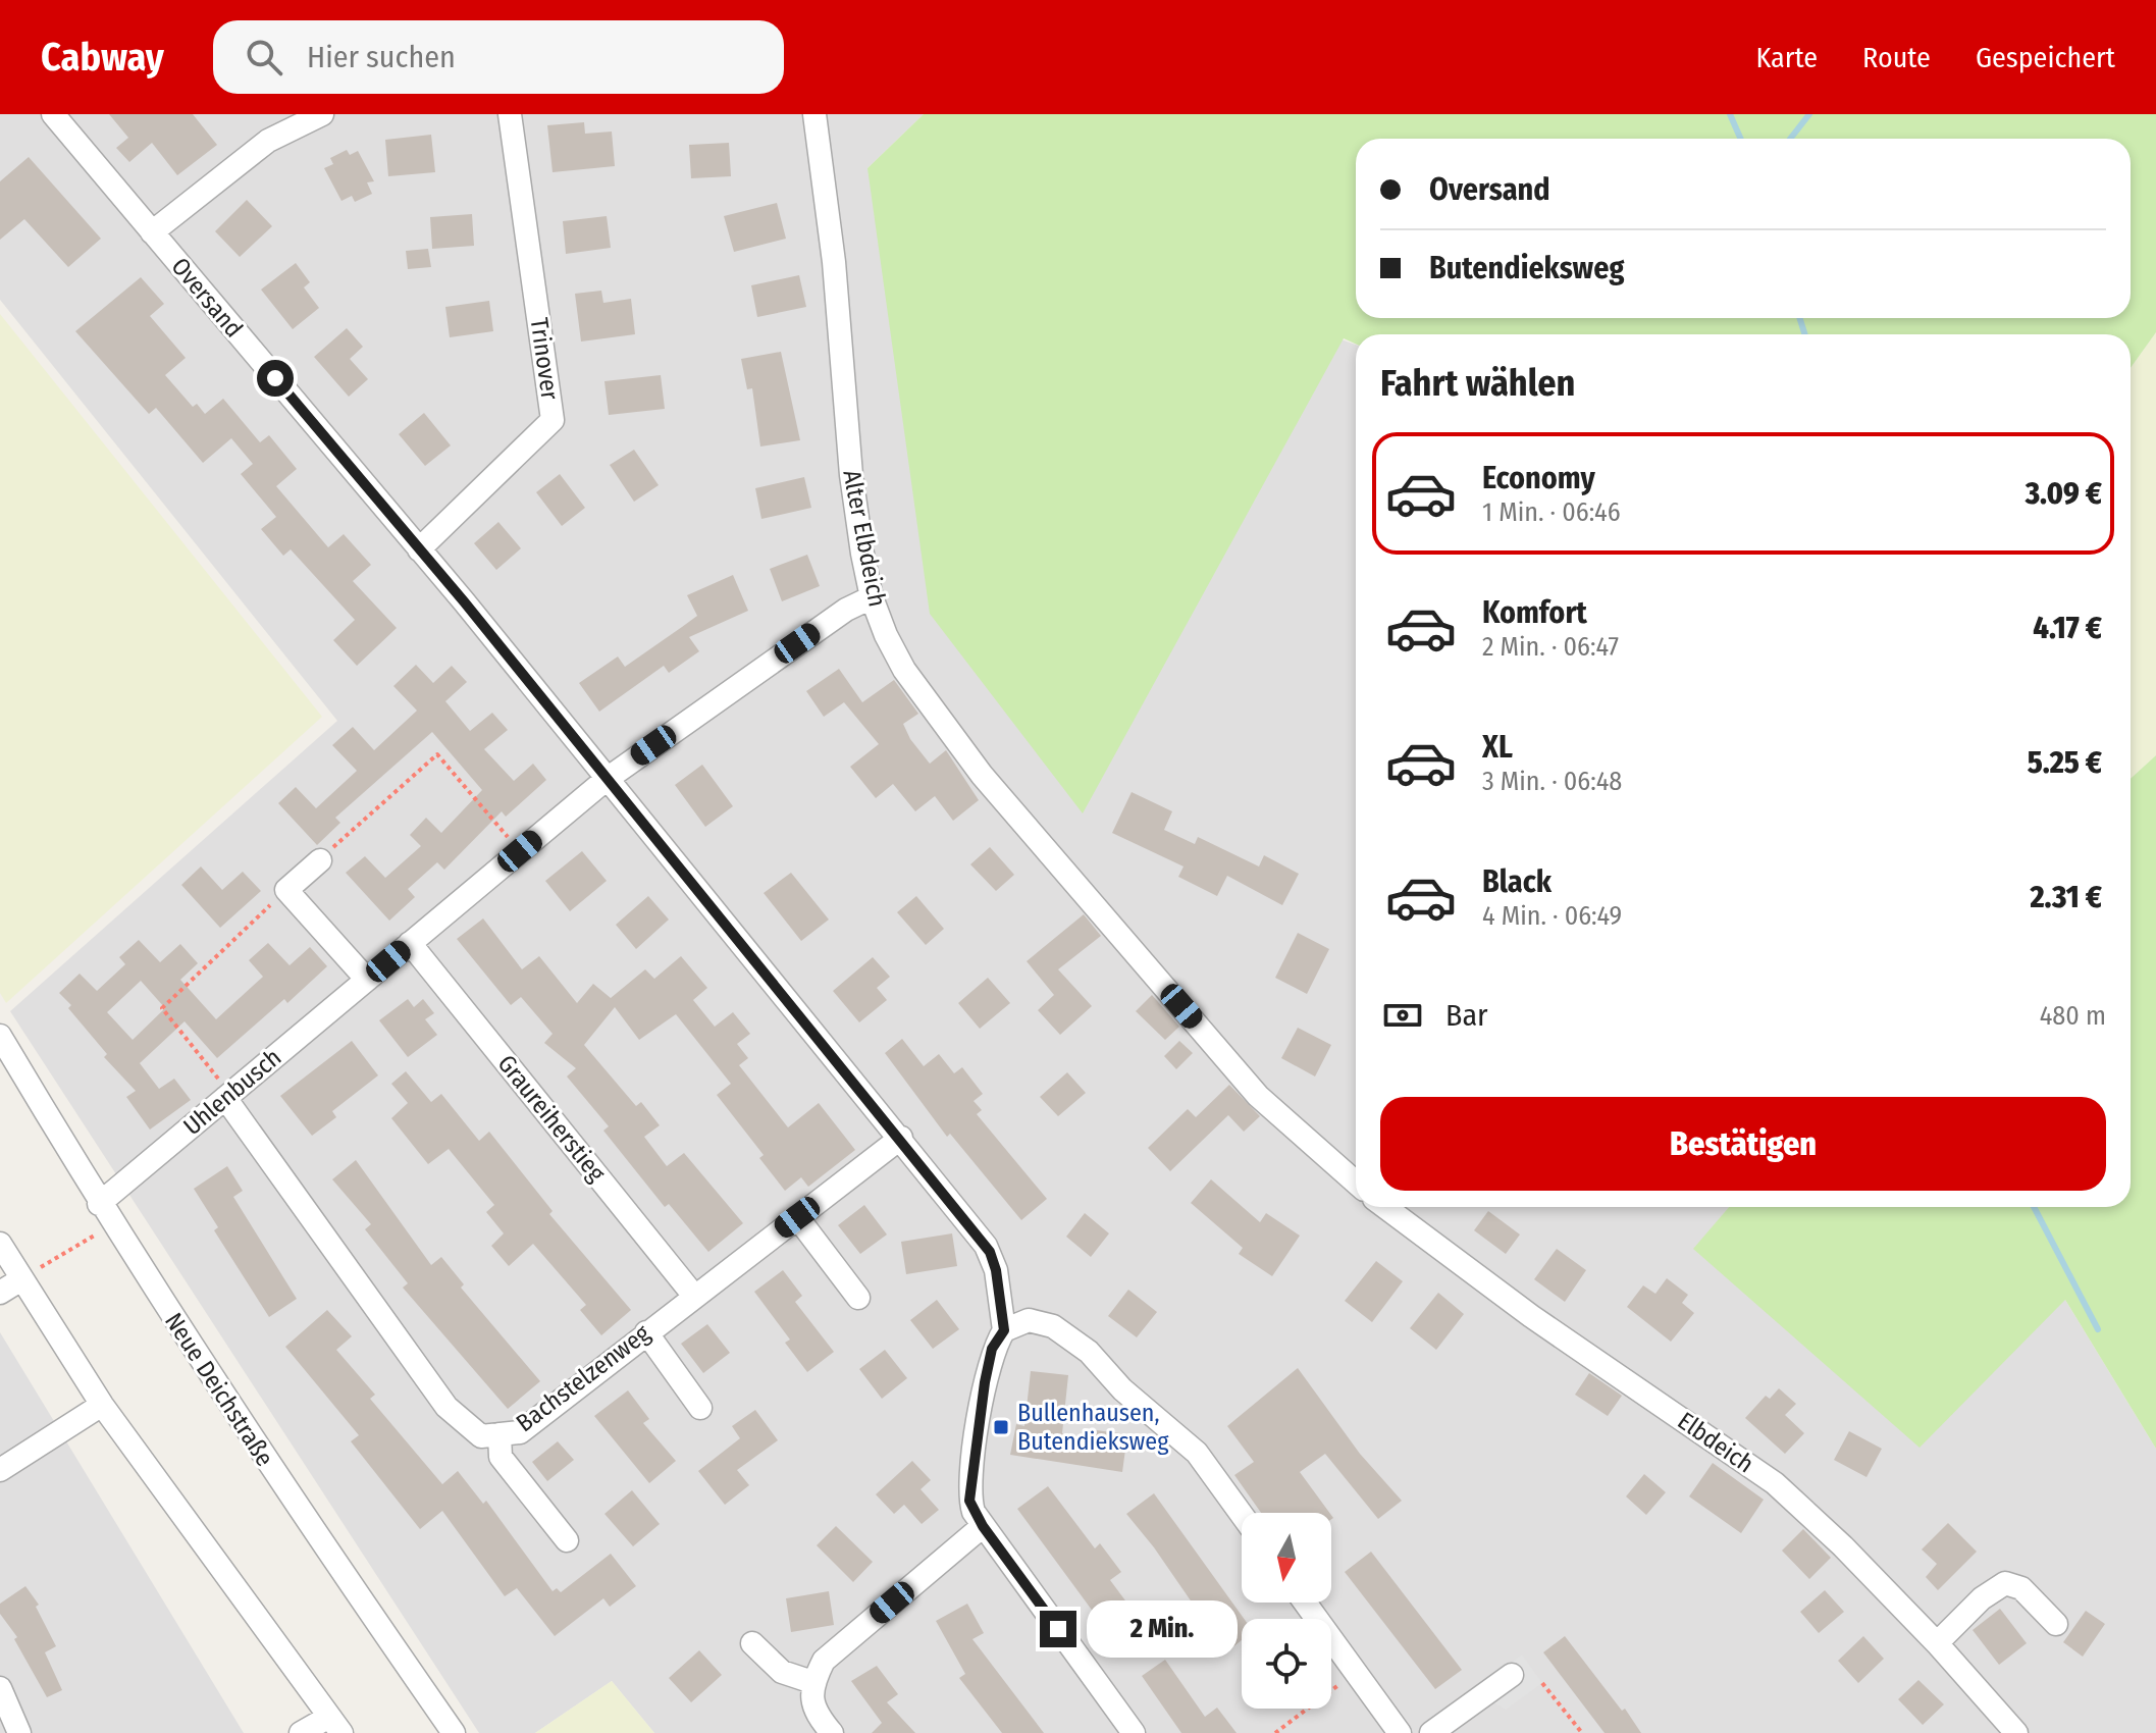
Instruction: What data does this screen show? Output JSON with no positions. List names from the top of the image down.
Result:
{
  "streets": {
    "street": [
      "Oversand",
      "Trinover",
      "Alter Elbdeich",
      "Uhlenbusch",
      "Graureiherstieg",
      "Bachstelzenweg",
      "Neue Deichstraße",
      "Elbdeich"
    ]
  },
  "crossings": [
    ["Oversand", "Trinover"],
    ["Oversand", "Uhlenbusch"],
    ["Oversand", "Bachstelzenweg"],
    ["Alter Elbdeich", "Uhlenbusch"],
    ["Uhlenbusch", "Graureiherstieg"],
    ["Uhlenbusch", "Bachstelzenweg"],
    ["Uhlenbusch", "Neue Deichstraße"],
    ["Graureiherstieg", "Bachstelzenweg"]
  ],
  "places": {
    "transit": ["Bullenhausen, Butendieksweg"]
  },
  "north": "bottom",
  "page": {
    "header": "Cabway",
    "search": "Hier suchen",
    "nav": ["Karte", "Route", "Gespeichert"],
    "banner": ["Oversand", "Butendieksweg"],
    "heading": "Fahrt wählen",
    "list": [
      {
        "name": "Economy",
        "note": "1 Min. · 06:46",
        "value": "3.09 €"
      },
      {
        "name": "Komfort",
        "note": "2 Min. · 06:47",
        "value": "4.17 €"
      },
      {
        "name": "XL",
        "note": "3 Min. · 06:48",
        "value": "5.25 €"
      },
      {
        "name": "Black",
        "note": "4 Min. · 06:49",
        "value": "2.31 €"
      }
    ],
    "pay": ["Bar", "480 m"],
    "buttons": "Bestätigen",
    "bubble": "2 Min."
  }
}
